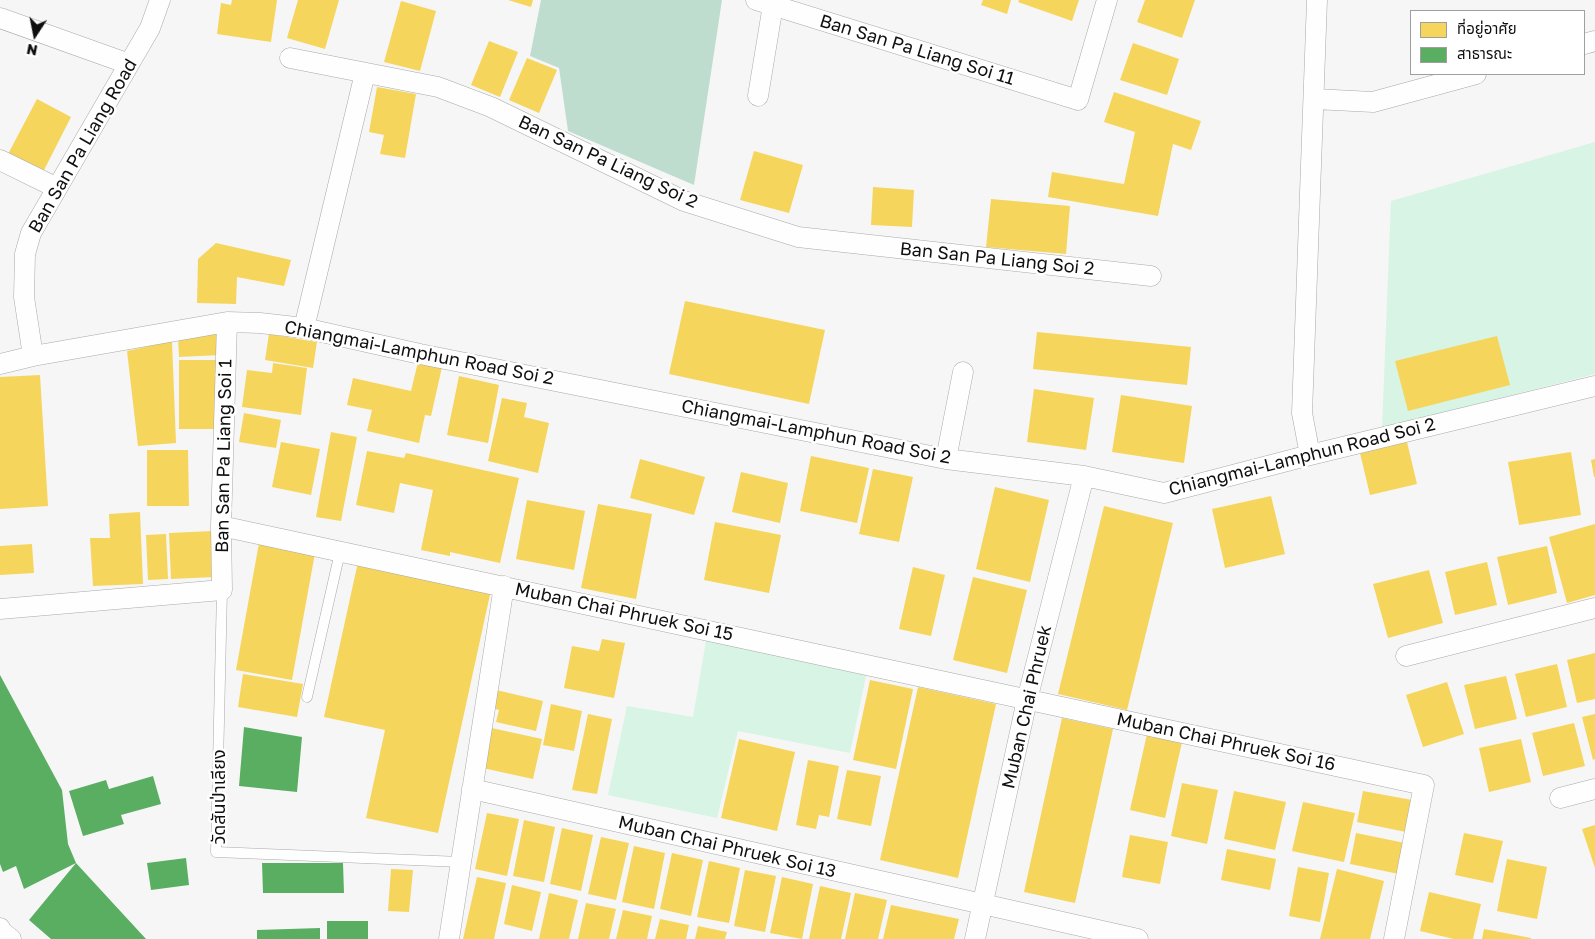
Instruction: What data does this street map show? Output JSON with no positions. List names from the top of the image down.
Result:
{
  "streets": {
    "street": [
      "Ban San Pa Liang Soi 11",
      "Ban San Pa Liang Road",
      "Ban San Pa Liang Soi 2",
      "Chiangmai-Lamphun Road Soi 2",
      "Ban San Pa Liang Soi 1",
      "Muban Chai Phruek Soi 15",
      "Muban Chai Phruek",
      "Muban Chai Phruek Soi 16",
      "Muban Chai Phruek Soi 13"
    ],
    "lane": ["วัดสันป่าเลียง"]
  },
  "crossings": [
    ["Ban San Pa Liang Road", "Chiangmai-Lamphun Road Soi 2"],
    ["Chiangmai-Lamphun Road Soi 2", "Ban San Pa Liang Soi 1"],
    ["Chiangmai-Lamphun Road Soi 2", "Muban Chai Phruek"],
    ["Ban San Pa Liang Soi 1", "Muban Chai Phruek Soi 15"],
    ["Ban San Pa Liang Soi 1", "วัดสันป่าเลียง"],
    ["Muban Chai Phruek Soi 15", "Muban Chai Phruek"],
    ["Muban Chai Phruek Soi 15", "Muban Chai Phruek Soi 16"],
    ["Muban Chai Phruek", "Muban Chai Phruek Soi 16"],
    ["Muban Chai Phruek", "Muban Chai Phruek Soi 13"]
  ],
  "legend": ["ที่อยู่อาศัย", "สาธารณะ"],
  "north": "bottom"
}
